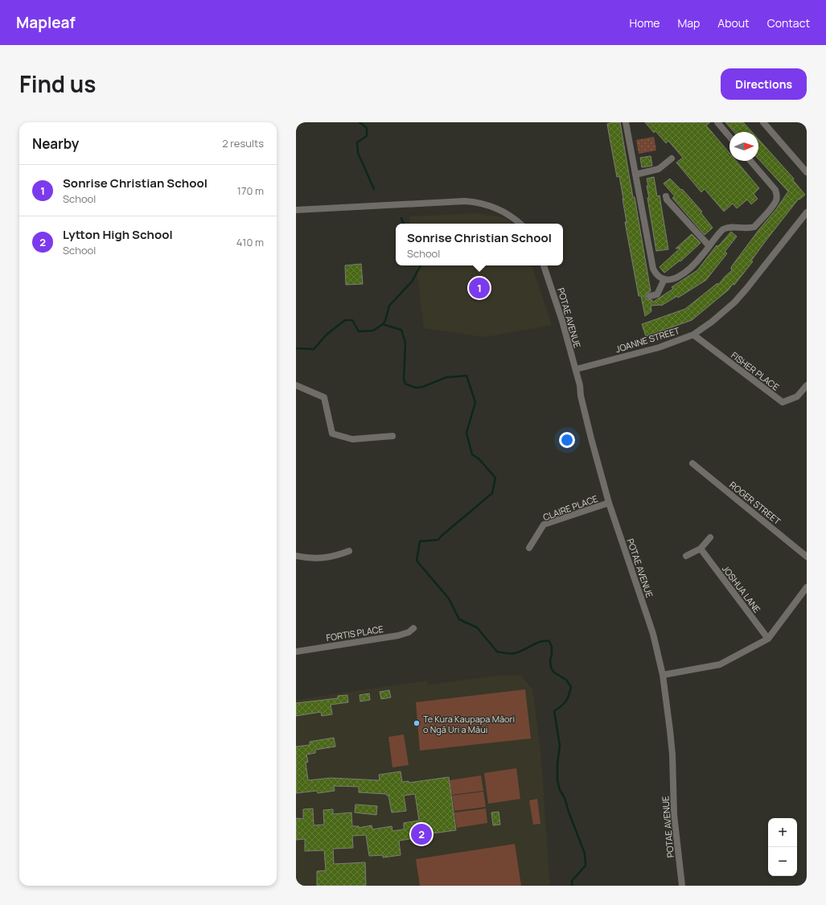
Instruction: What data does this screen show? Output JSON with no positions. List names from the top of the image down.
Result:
{
  "streets": {
    "street": [
      "POTAE AVENUE",
      "JOANNE STREET",
      "FISHER PLACE",
      "ROGER STREET",
      "CLAIRE PLACE",
      "JOSHUA LANE",
      "FORTIS PLACE"
    ]
  },
  "crossings": [
    ["POTAE AVENUE", "JOANNE STREET"],
    ["POTAE AVENUE", "CLAIRE PLACE"],
    ["JOANNE STREET", "FISHER PLACE"]
  ],
  "places": ["Te Kura Kaupapa Māori o Ngā Uri a Māui"],
  "north": "right",
  "page": {
    "header": "Mapleaf",
    "nav": [
      "Home",
      "Map",
      "About",
      "Contact"
    ],
    "title": "Find us",
    "buttons": "Directions",
    "heading": ["Nearby", "2 results"],
    "list": [
      {
        "mark": "1",
        "name": "Sonrise Christian School",
        "note": "School",
        "value": "170 m"
      },
      {
        "mark": "2",
        "name": "Lytton High School",
        "note": "School",
        "value": "410 m"
      }
    ],
    "popup": ["Sonrise Christian School", "School"],
    "pins": ["1", "2"],
    "map_buttons": ["+", "−"]
  }
}
